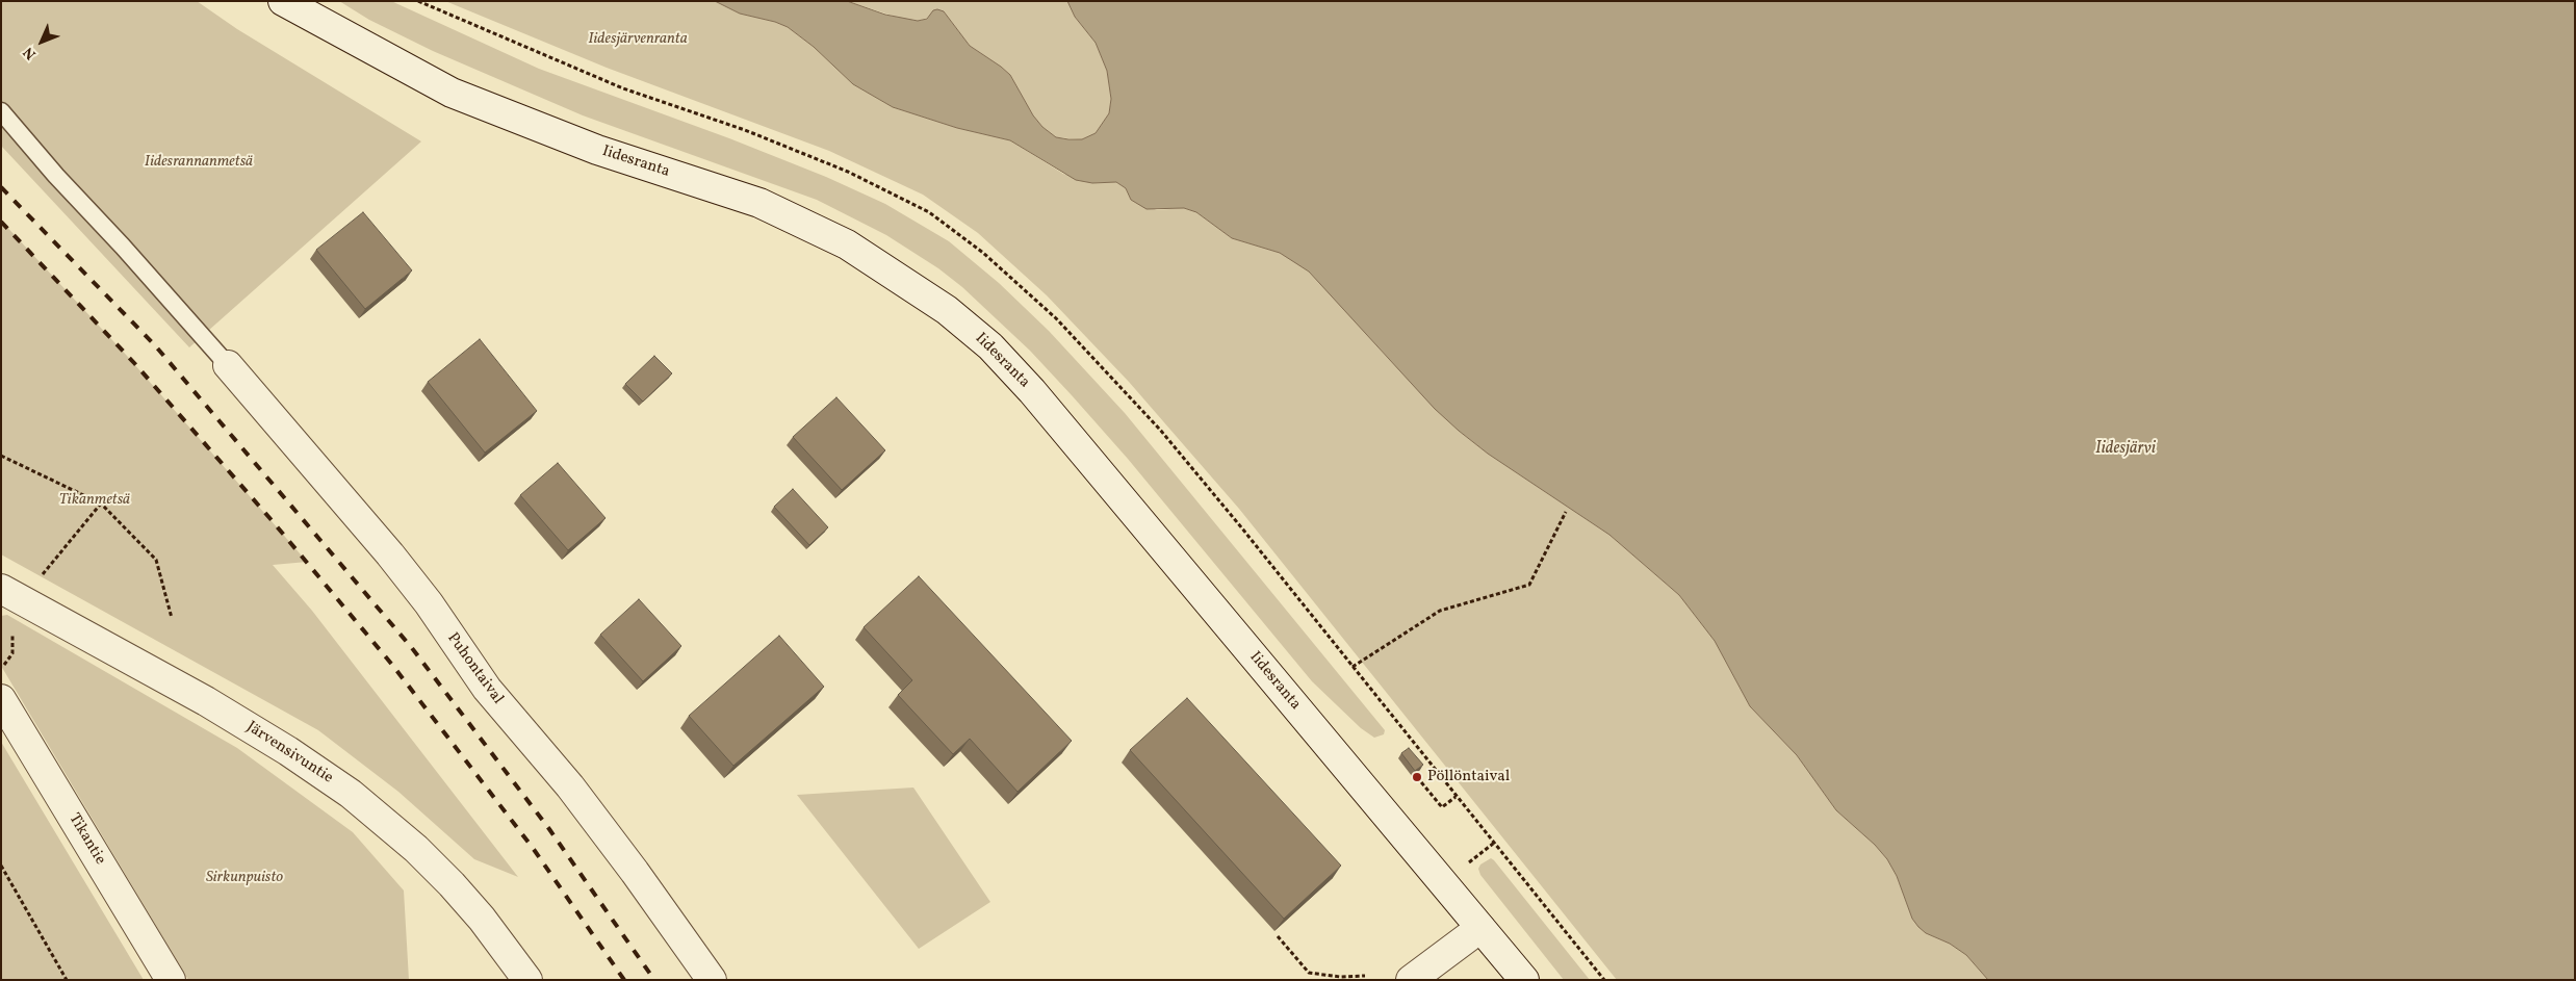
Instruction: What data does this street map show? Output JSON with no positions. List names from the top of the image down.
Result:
{
  "streets": {
    "street": [
      "Iidesranta",
      "Puhontaival",
      "Järvensivuntie",
      "Tikantie"
    ]
  },
  "water": ["Iidesjärvi"],
  "parks": [
    "Iidesjärvenranta",
    "Iidesrannanmetsä",
    "Tikanmetsä",
    "Sirkunpuisto"
  ],
  "places": ["Pöllöntaival"],
  "north": "bottom left"
}
